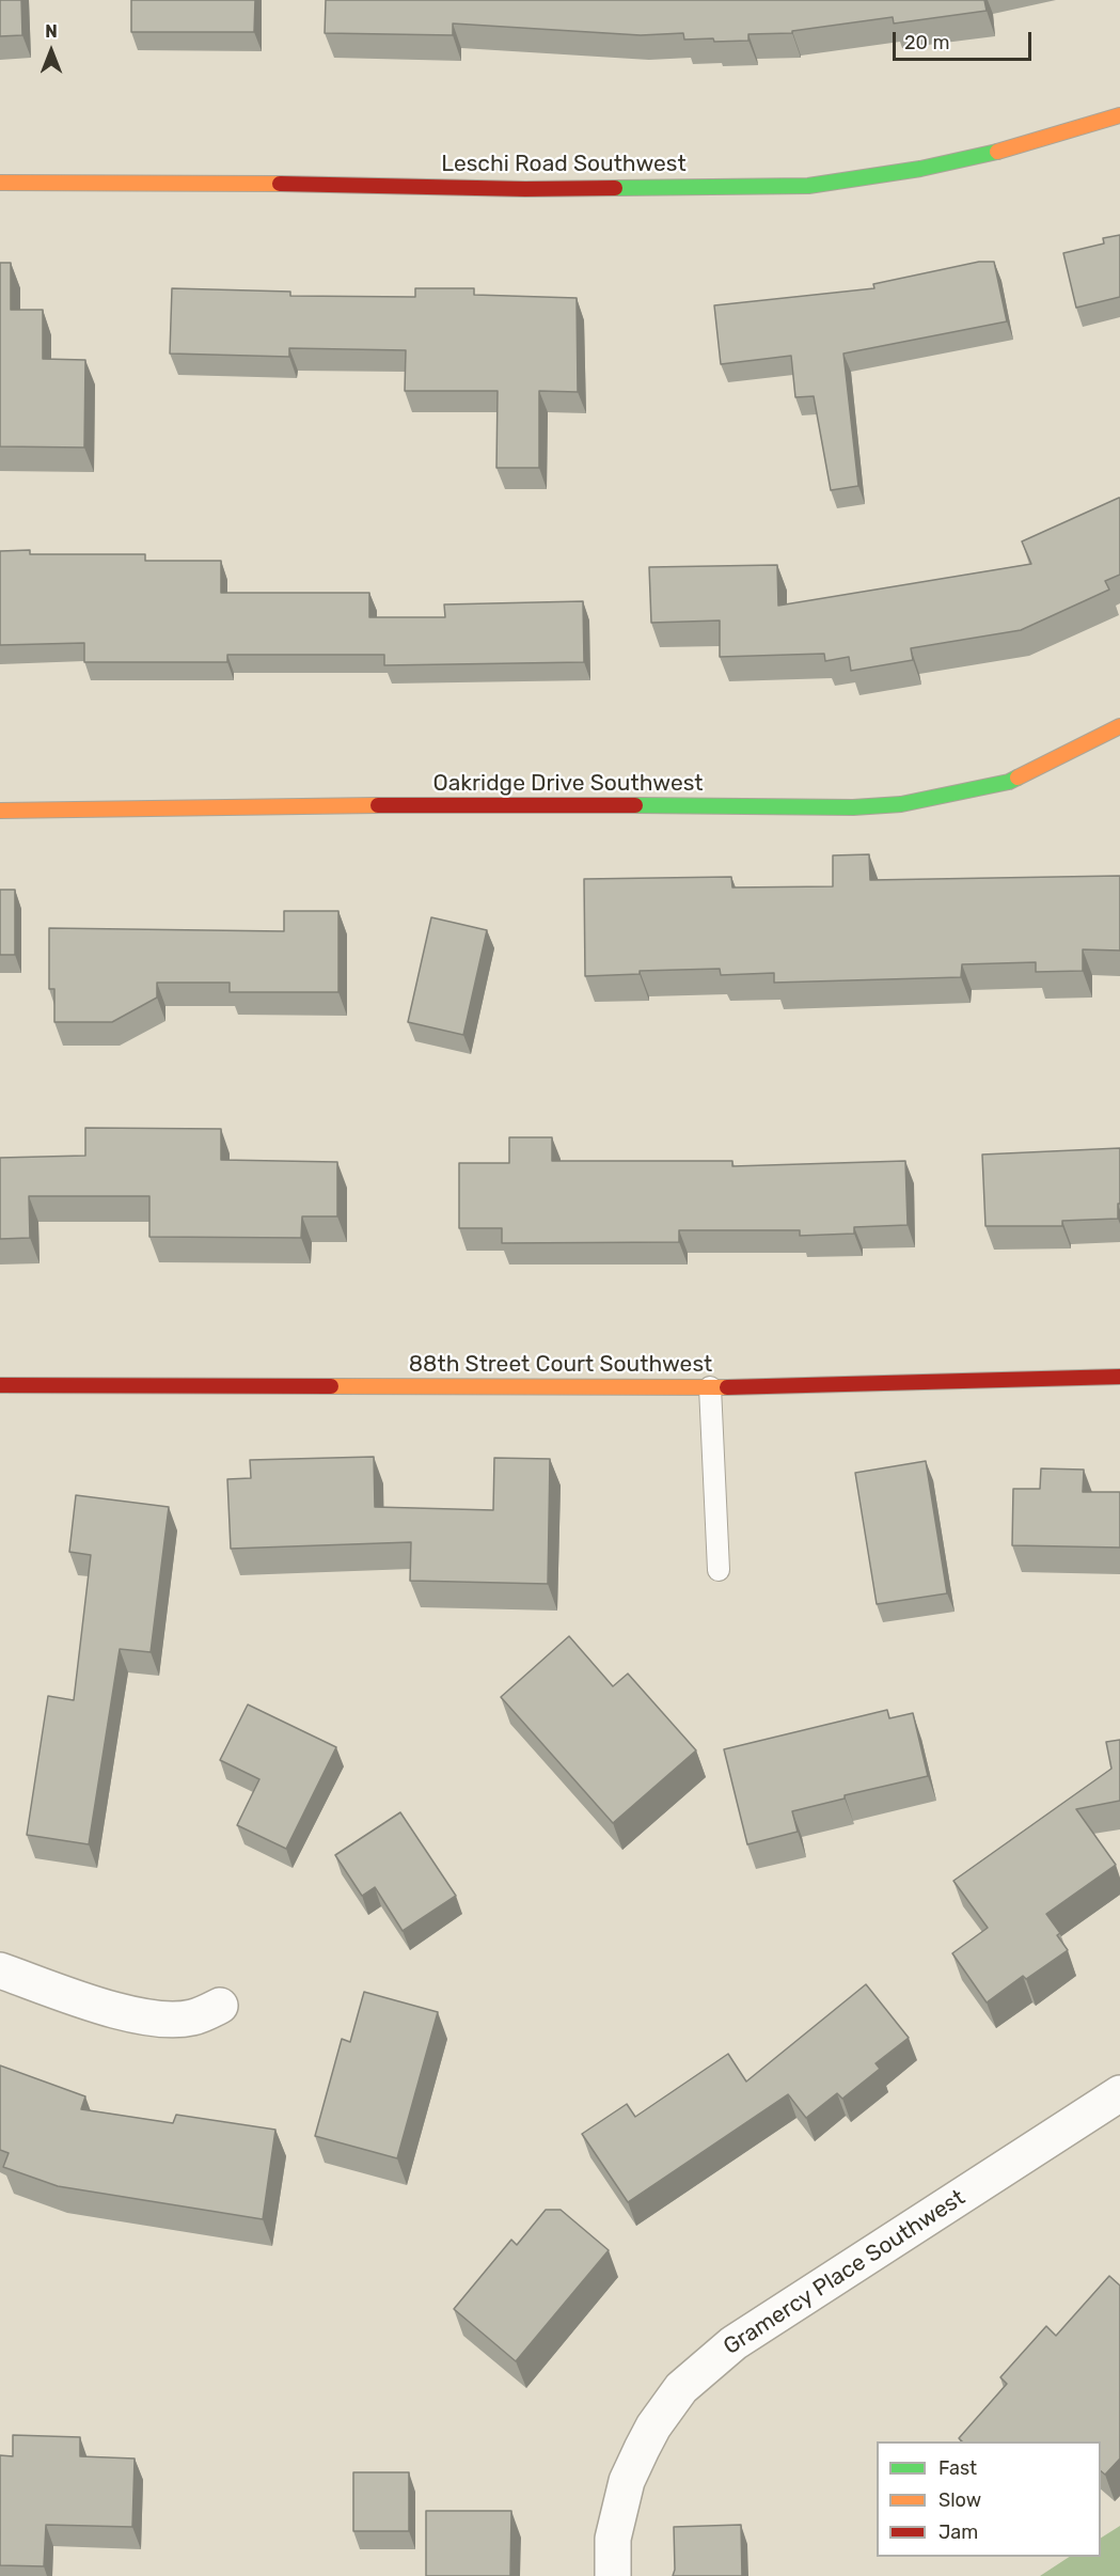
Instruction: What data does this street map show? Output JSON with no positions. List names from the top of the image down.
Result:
{
  "streets": {
    "street": [
      "Leschi Road Southwest",
      "Oakridge Drive Southwest",
      "88th Street Court Southwest",
      "Gramercy Place Southwest"
    ]
  },
  "legend": ["Fast", "Slow", "Jam"],
  "scale_bar": "20 m",
  "north": "top"
}
